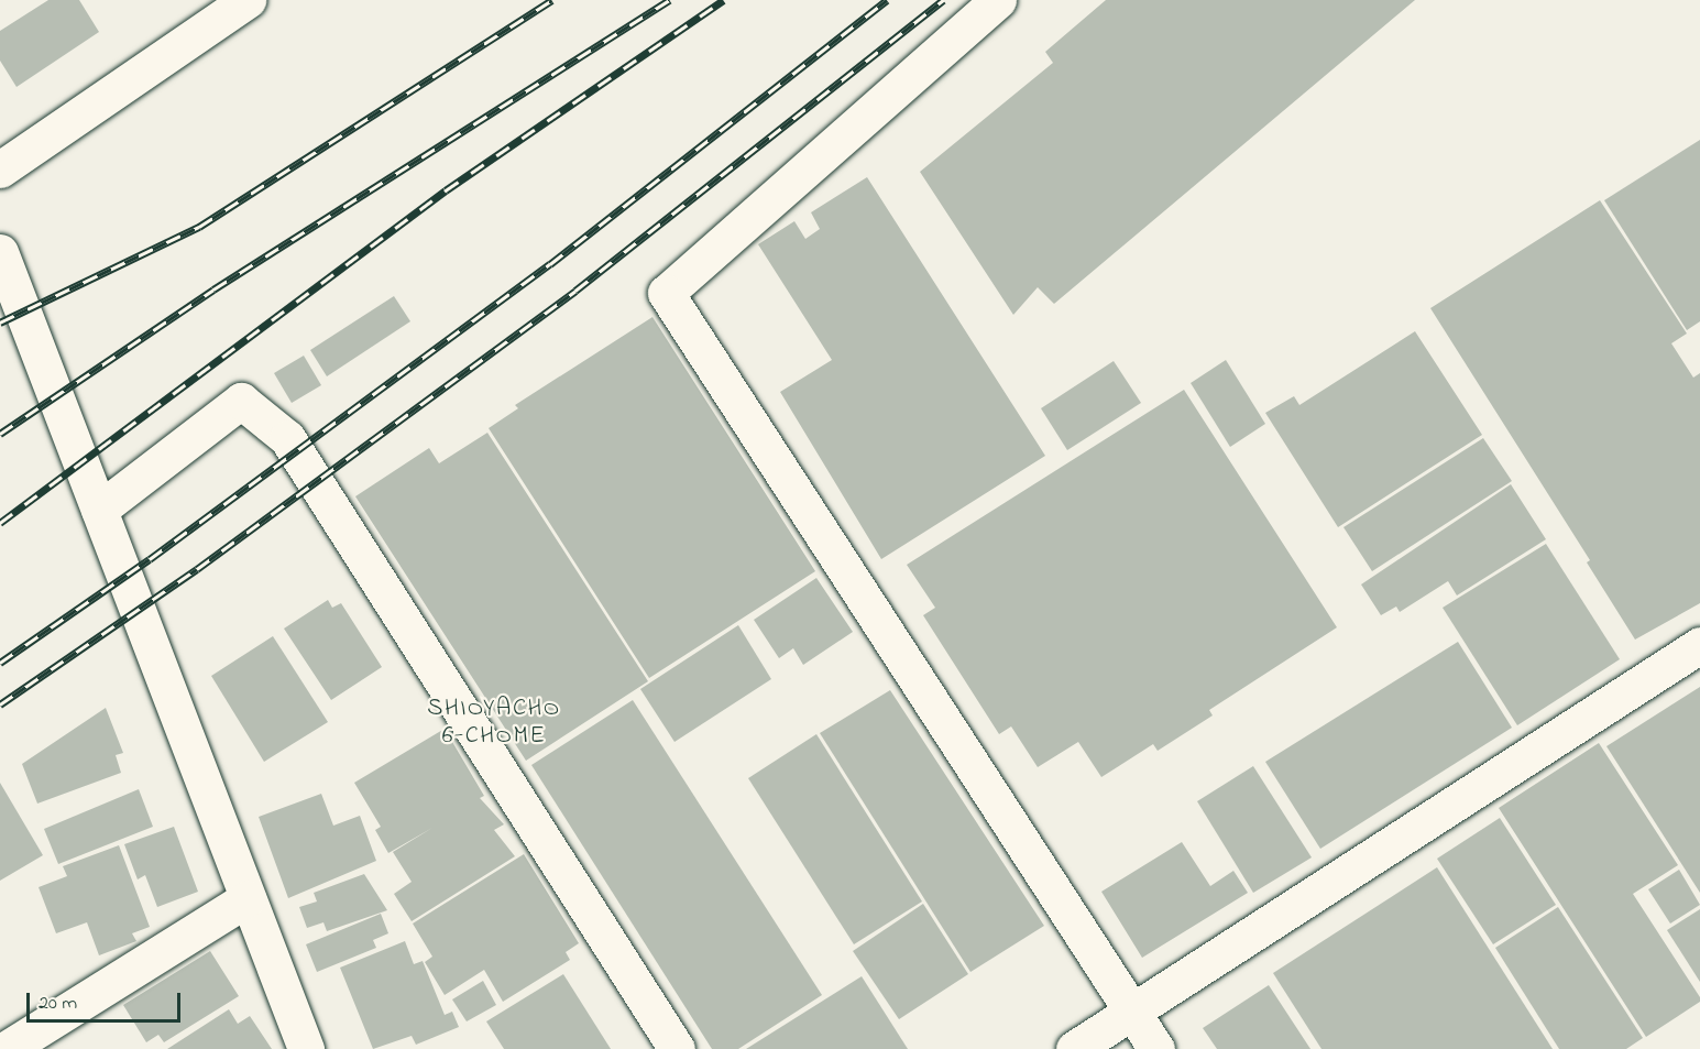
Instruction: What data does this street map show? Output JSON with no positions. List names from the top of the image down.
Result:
{
  "districts": ["SHIOYACHO 6-CHOME"],
  "scale_bar": "20 m"
}
